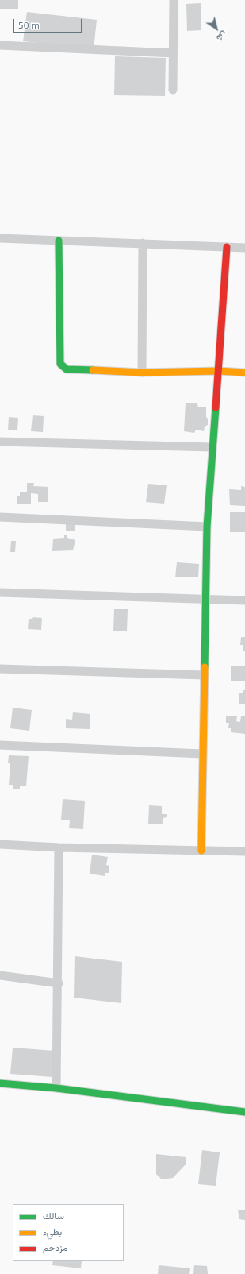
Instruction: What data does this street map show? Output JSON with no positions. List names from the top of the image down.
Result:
{
  "legend": ["سالك", "بطيء", "مزدحم"],
  "scale_bar": "50 m",
  "north": "bottom right"
}
